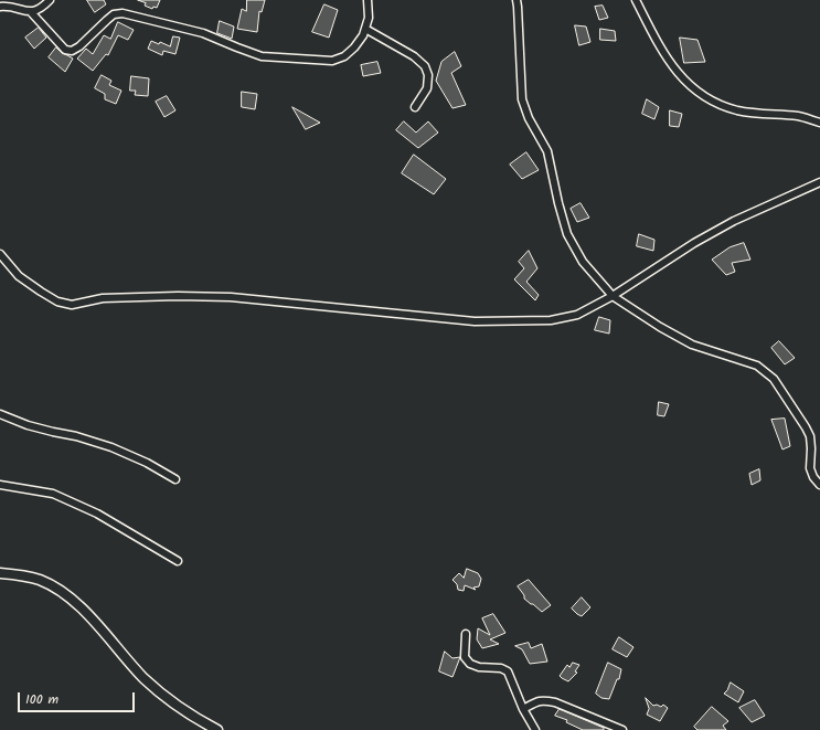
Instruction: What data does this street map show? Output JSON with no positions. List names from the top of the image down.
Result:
{
  "scale_bar": "100 m"
}
